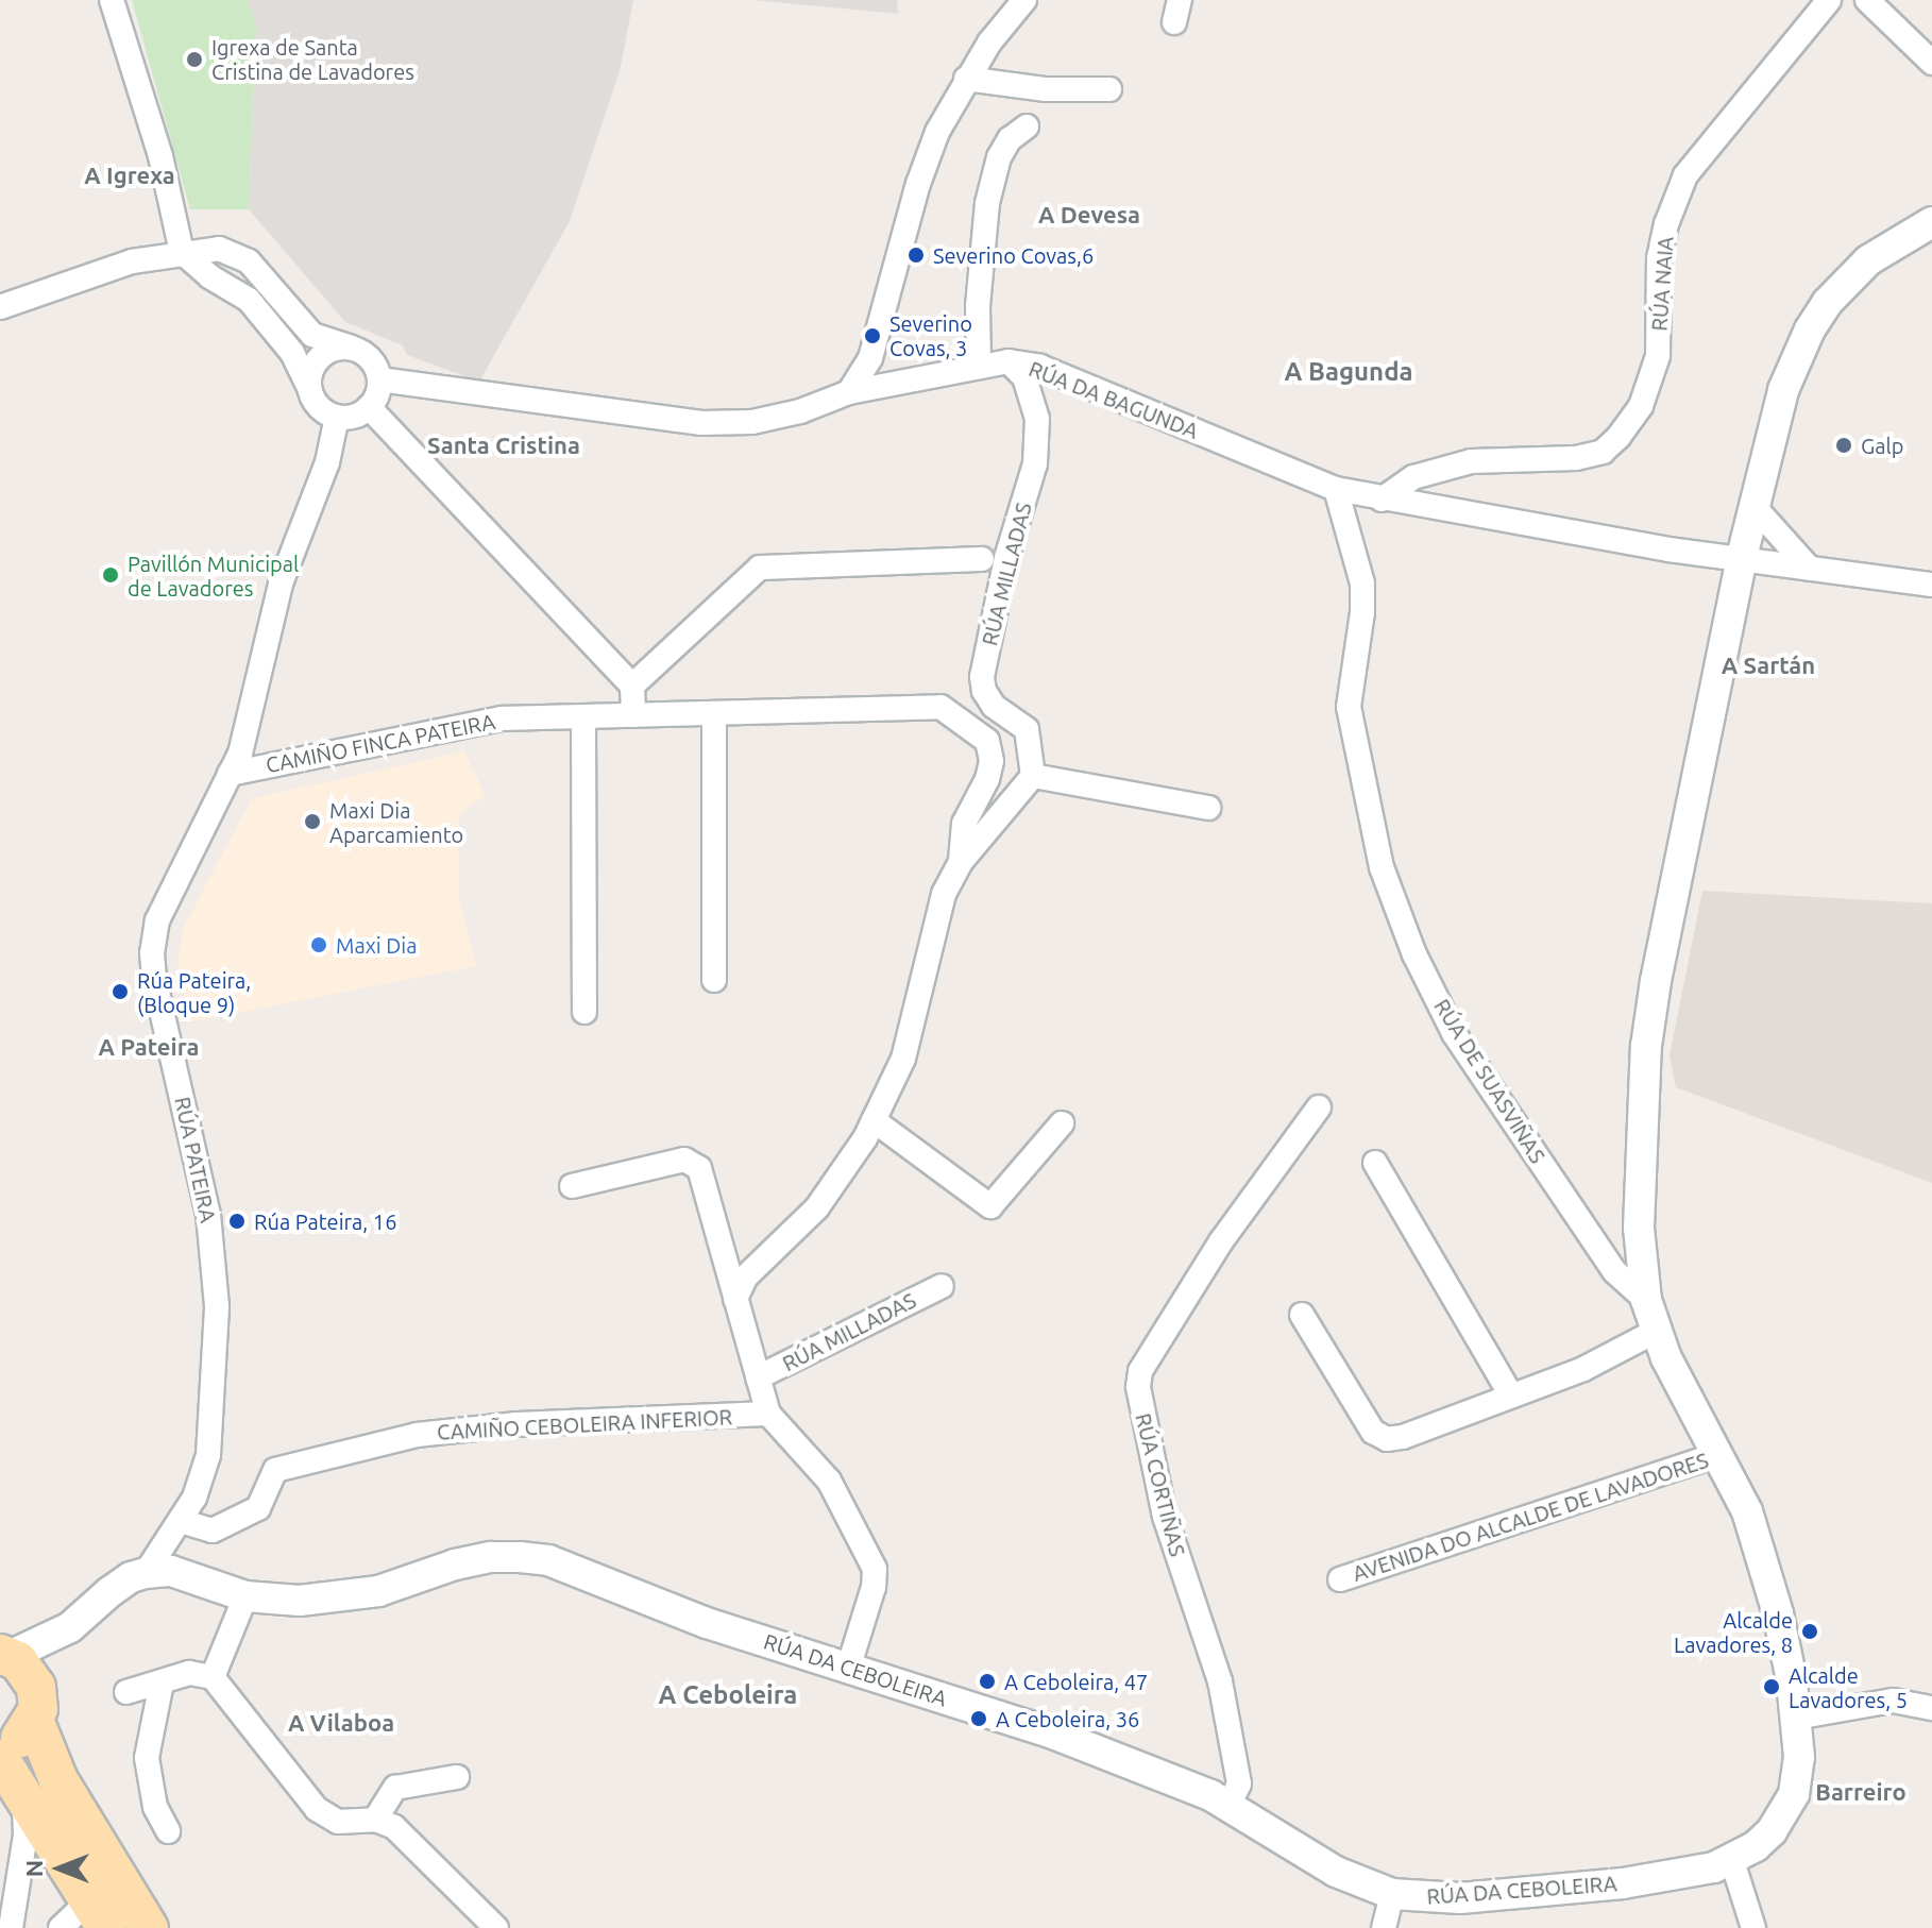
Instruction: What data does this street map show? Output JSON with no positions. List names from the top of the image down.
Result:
{
  "streets": {
    "street": [
      "RÚA NAIA",
      "RÚA DA BAGUNDA",
      "RÚA MILLADAS",
      "CAMIÑO FINCA PATEIRA",
      "RÚA DE SUASVIÑAS",
      "RÚA PATEIRA",
      "CAMIÑO CEBOLEIRA INFERIOR",
      "RÚA CORTIÑAS",
      "AVENIDA DO ALCALDE DE LAVADORES",
      "RÚA DA CEBOLEIRA"
    ]
  },
  "crossings": [
    ["RÚA NAIA", "RÚA DA BAGUNDA"],
    ["RÚA DA BAGUNDA", "RÚA MILLADAS"],
    ["RÚA DA BAGUNDA", "RÚA DE SUASVIÑAS"],
    ["RÚA DA BAGUNDA", "RÚA PATEIRA"],
    ["RÚA DA BAGUNDA", "AVENIDA DO ALCALDE DE LAVADORES"],
    ["RÚA MILLADAS", "CAMIÑO CEBOLEIRA INFERIOR"],
    ["RÚA MILLADAS", "RÚA DA CEBOLEIRA"],
    ["CAMIÑO FINCA PATEIRA", "RÚA PATEIRA"],
    ["RÚA DE SUASVIÑAS", "AVENIDA DO ALCALDE DE LAVADORES"],
    ["RÚA PATEIRA", "CAMIÑO CEBOLEIRA INFERIOR"],
    ["RÚA PATEIRA", "RÚA DA CEBOLEIRA"],
    ["RÚA CORTIÑAS", "RÚA DA CEBOLEIRA"],
    ["AVENIDA DO ALCALDE DE LAVADORES", "RÚA DA CEBOLEIRA"]
  ],
  "districts": [
    "A Igrexa",
    "A Devesa",
    "A Bagunda",
    "Santa Cristina",
    "A Sartán",
    "A Pateira",
    "A Ceboleira",
    "A Vilaboa",
    "Barreiro"
  ],
  "places": [
    "Igrexa de Santa Cristina de Lavadores",
    "Severino Covas,6",
    "Severino Covas, 3",
    "Galp",
    "Pavillón Municipal de Lavadores",
    "Maxi Dia Aparcamiento",
    "Maxi Dia",
    "Rúa Pateira, (Bloque 9)",
    "Rúa Pateira, 16",
    "Alcalde Lavadores, 8",
    "A Ceboleira, 47",
    "Alcalde Lavadores, 5",
    "A Ceboleira, 36"
  ],
  "north": "left"
}
